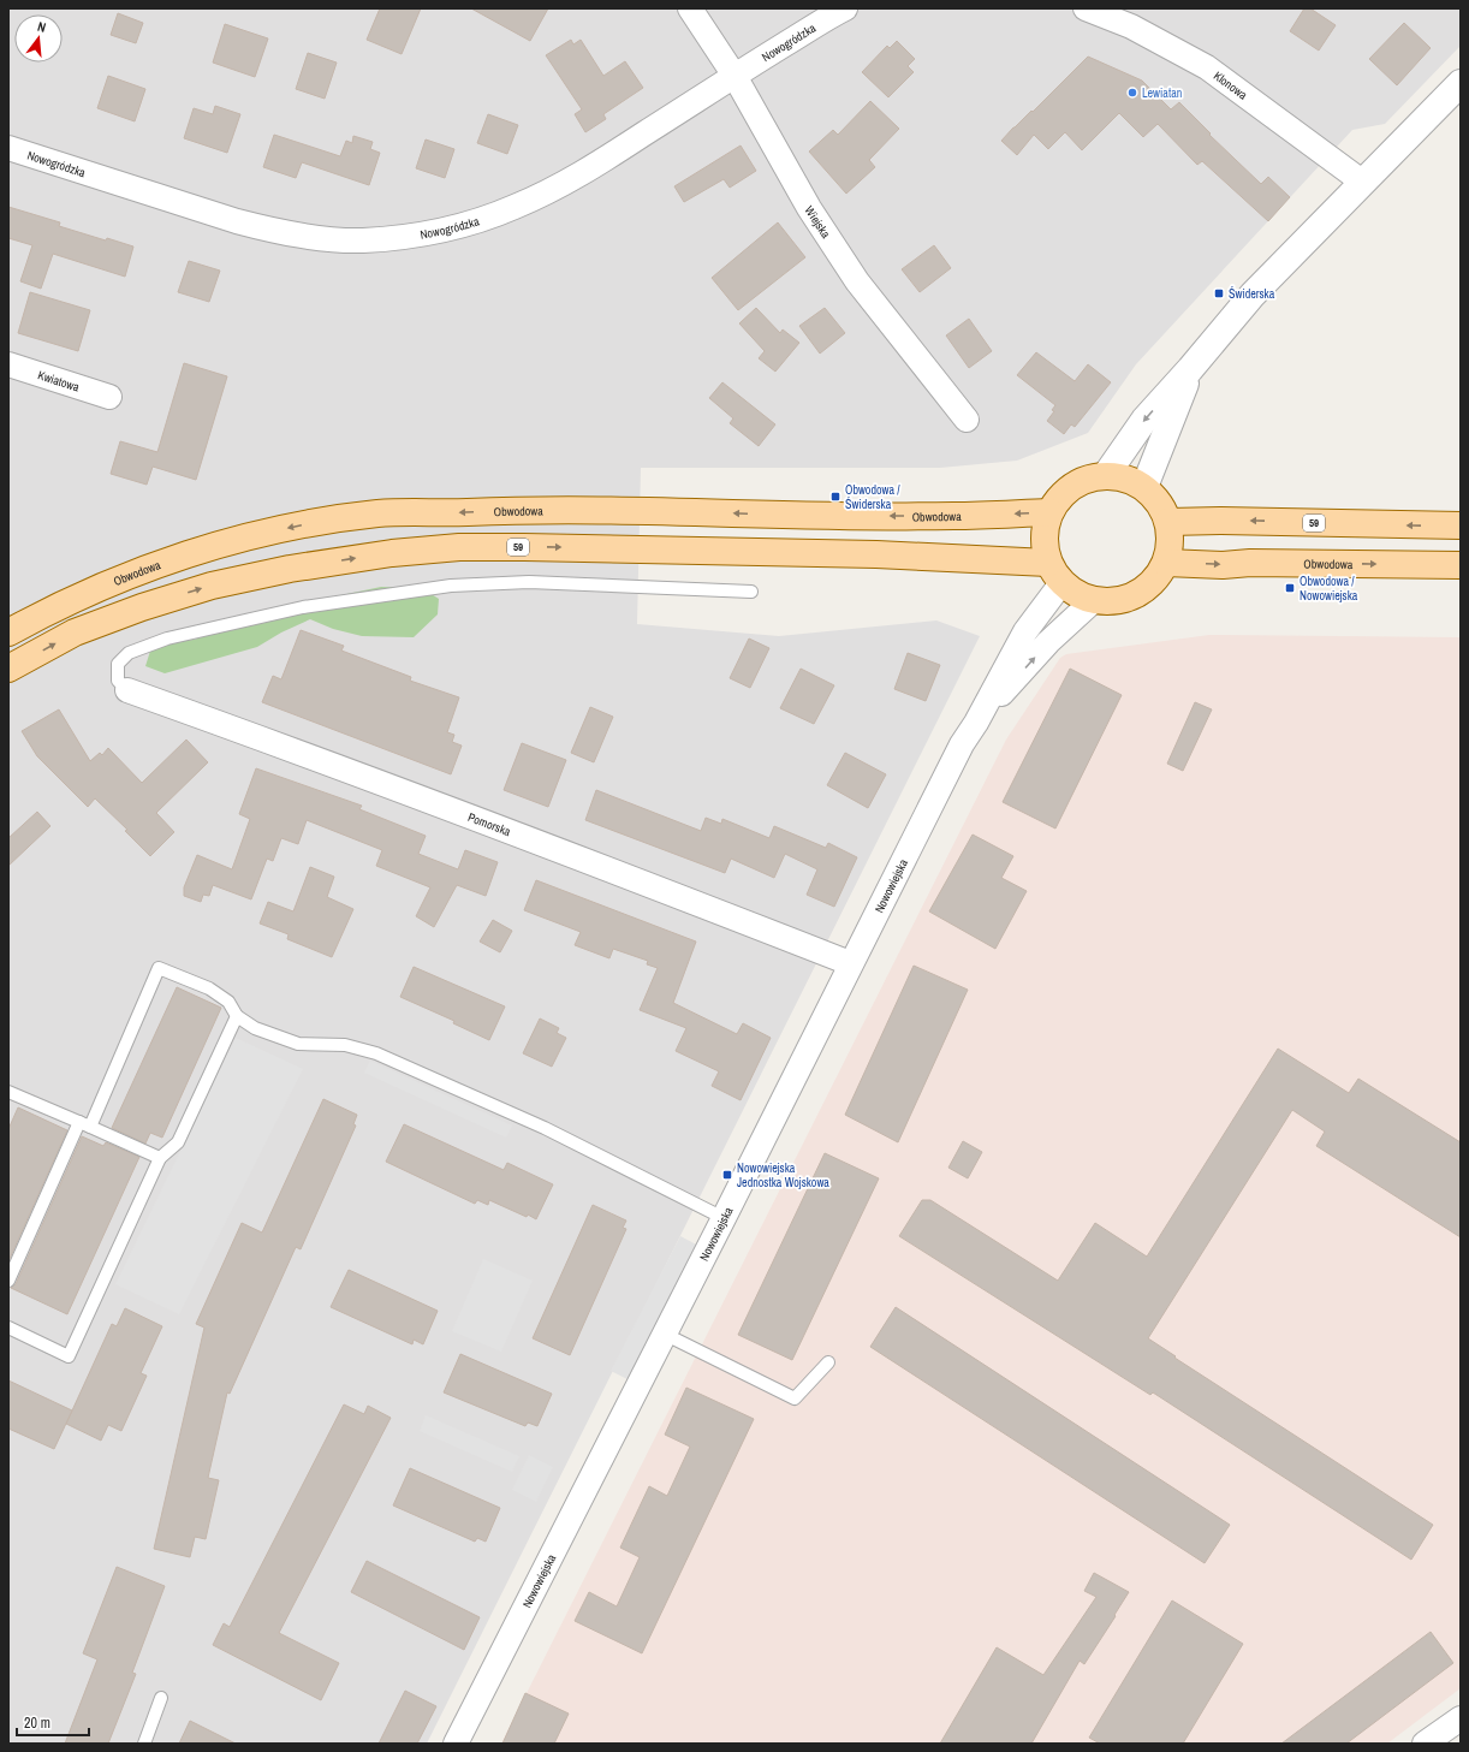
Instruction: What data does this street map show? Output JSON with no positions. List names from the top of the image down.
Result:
{
  "streets": {
    "main road": ["Obwodowa", "59"],
    "street": [
      "Nowogródzka",
      "Klonowa",
      "Wiejska",
      "Kwiatowa",
      "Pomorska",
      "Nowowiejska"
    ]
  },
  "crossings": [
    ["Nowogródzka", "Wiejska"],
    ["Obwodowa", "59"],
    ["Obwodowa", "Nowowiejska"],
    ["59", "Nowowiejska"],
    ["Pomorska", "Nowowiejska"]
  ],
  "places": {
    "other": ["Lewiatan"],
    "transit": [
      "Świderska",
      "Obwodowa / Świderska",
      "Obwodowa / Nowowiejska",
      "Nowowiejska Jednostka Wojskowa"
    ]
  },
  "scale_bar": "20 m",
  "north": "top"
}
